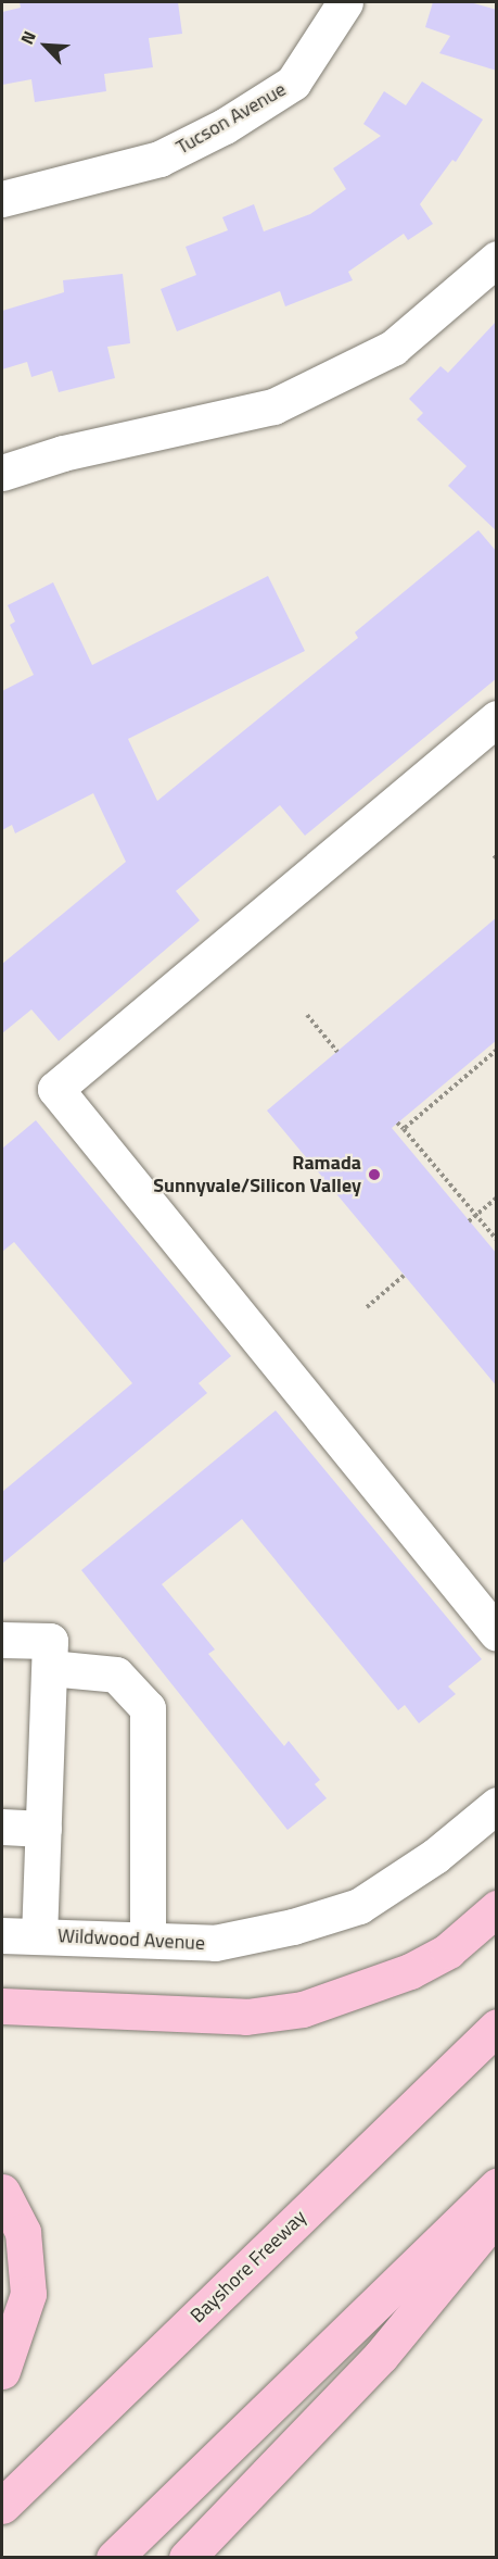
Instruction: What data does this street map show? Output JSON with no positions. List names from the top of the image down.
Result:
{
  "streets": {
    "highway": ["Bayshore Freeway"],
    "street": ["Tucson Avenue", "Wildwood Avenue"]
  },
  "places": ["Ramada Sunnyvale/Silicon Valley"],
  "north": "top left"
}
